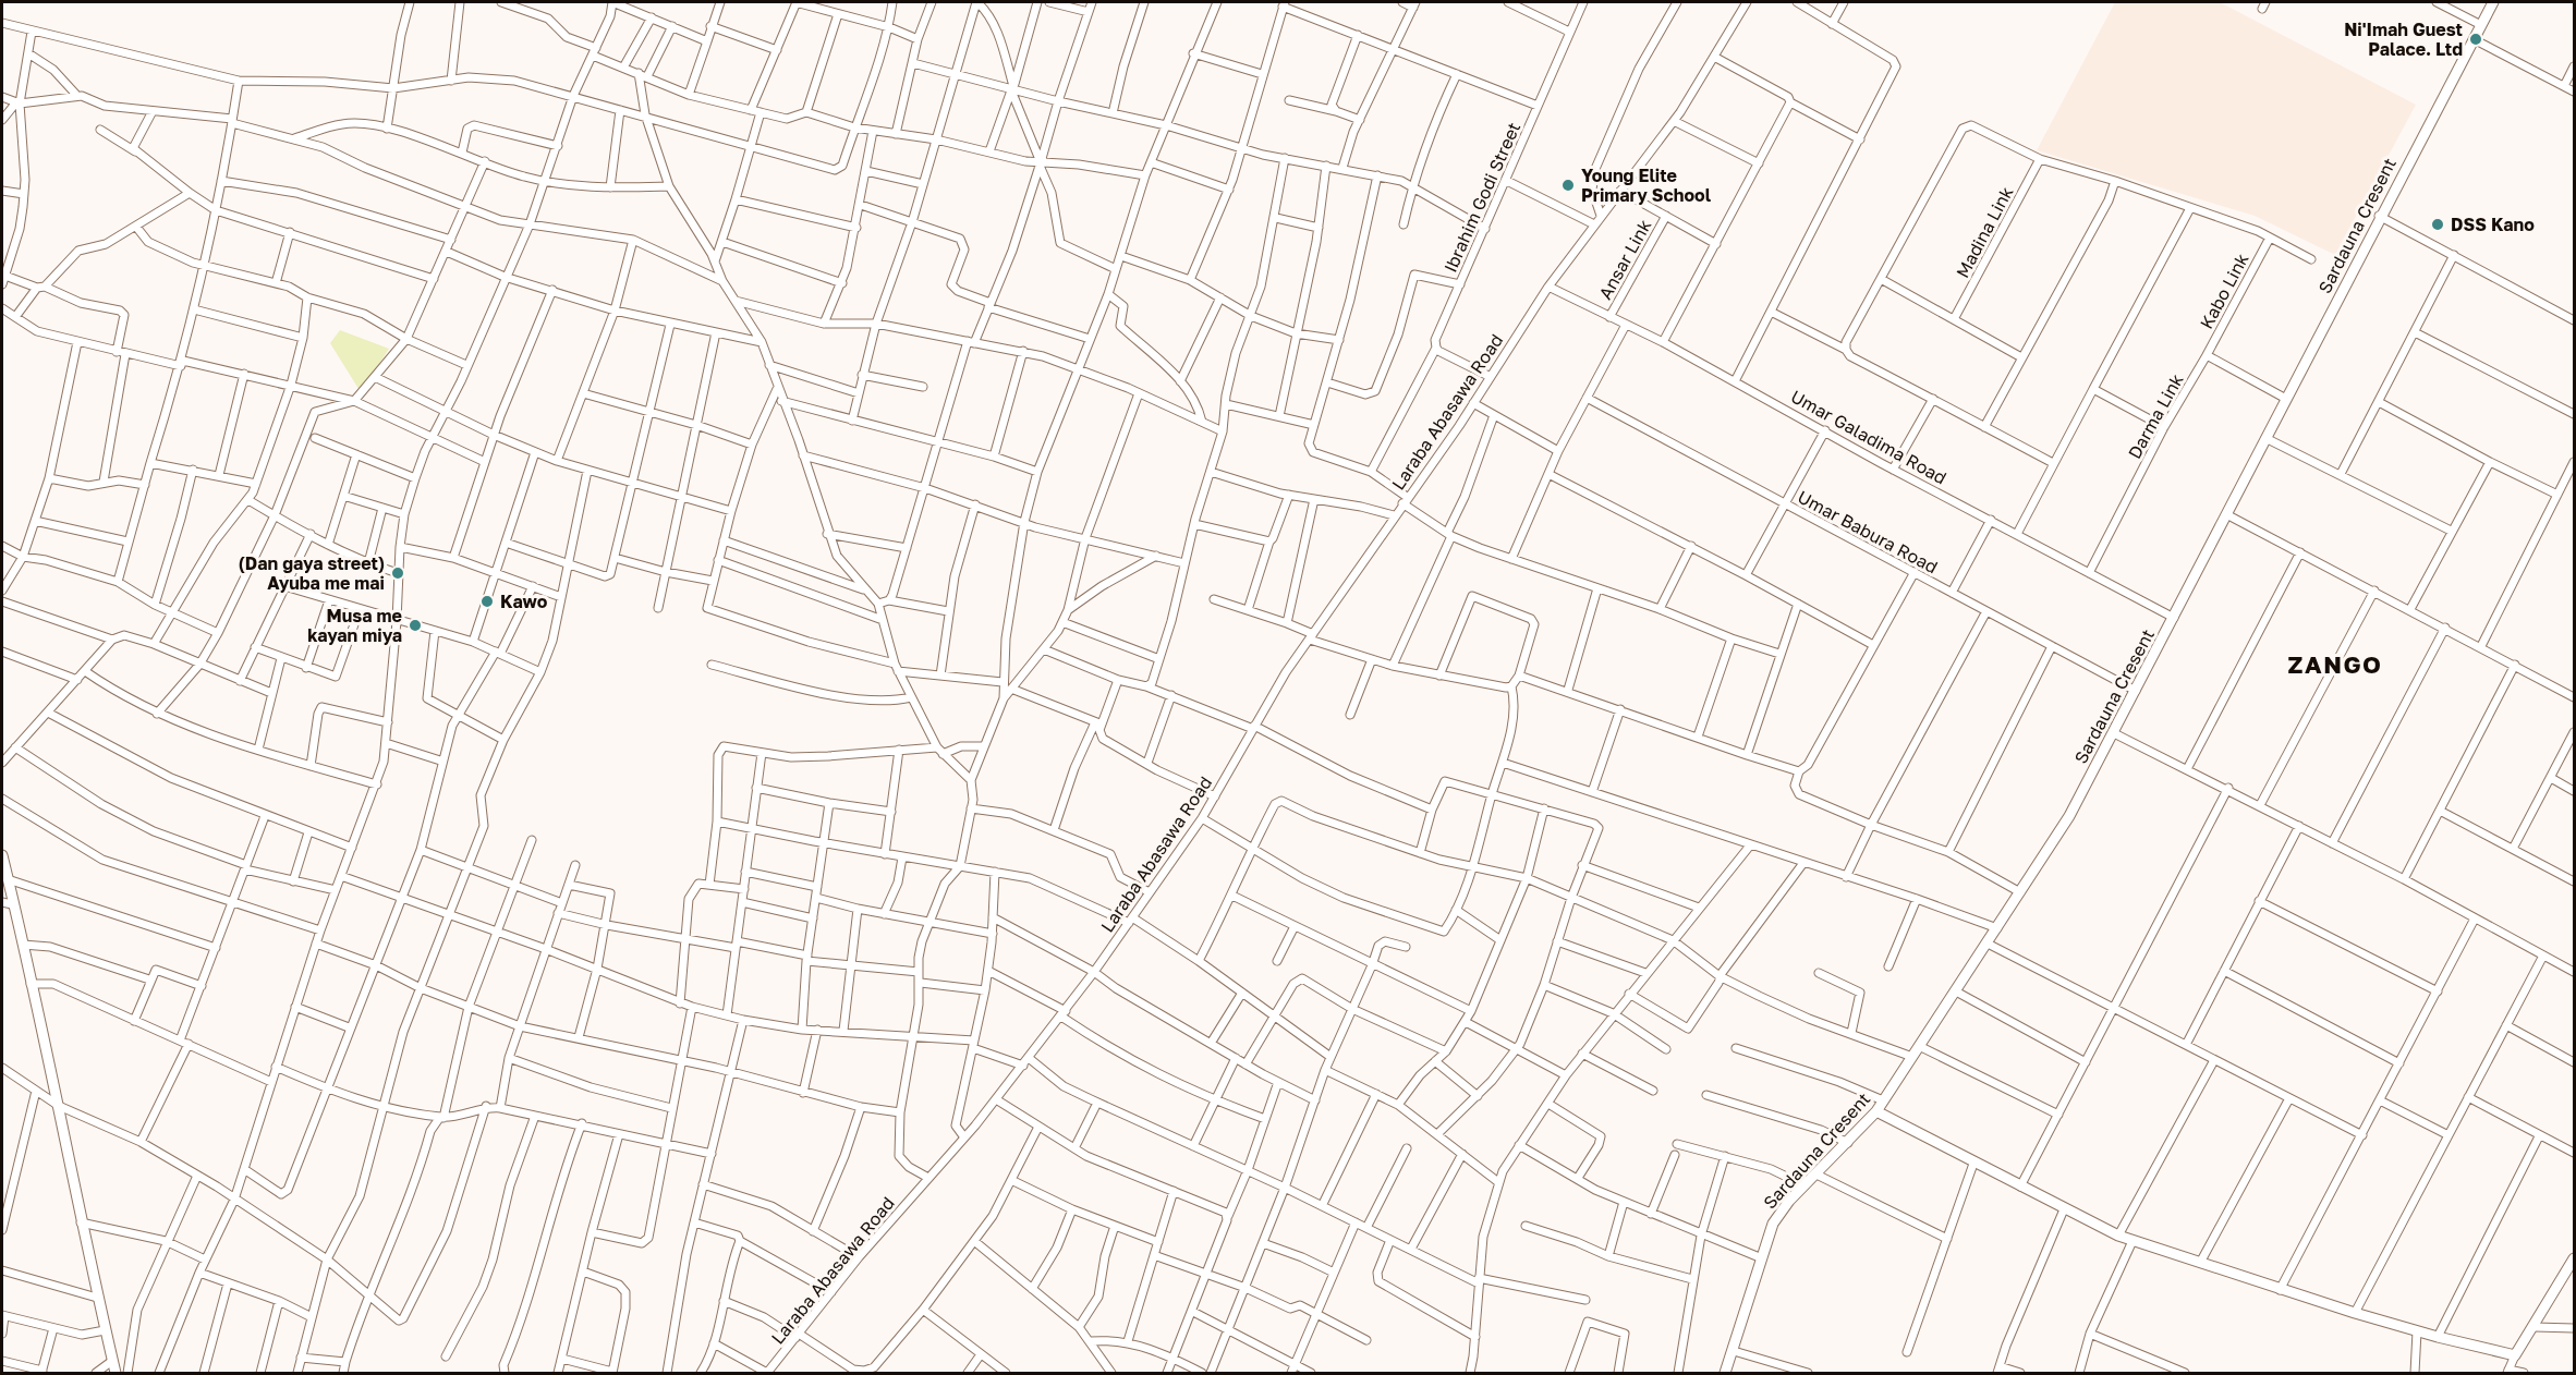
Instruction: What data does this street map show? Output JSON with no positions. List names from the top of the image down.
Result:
{
  "streets": {
    "street": [
      "Ibrahim Godi Street",
      "Sardauna Cresent",
      "Madina Link",
      "Ansar Link",
      "Kabo Link",
      "Laraba Abasawa Road",
      "Darma Link",
      "Umar Galadima Road",
      "Umar Babura Road"
    ]
  },
  "crossings": [
    ["Sardauna Cresent", "Umar Galadima Road"],
    ["Sardauna Cresent", "Umar Babura Road"],
    ["Ansar Link", "Umar Galadima Road"],
    ["Kabo Link", "Darma Link"],
    ["Laraba Abasawa Road", "Umar Galadima Road"],
    ["Darma Link", "Umar Galadima Road"]
  ],
  "districts": ["ZANGO"],
  "places": [
    "Ni'Imah Guest Palace. Ltd",
    "Young Elite Primary School",
    "DSS Kano",
    "(Dan gaya street) Ayuba me mai",
    "Kawo",
    "Musa me kayan miya"
  ]
}
